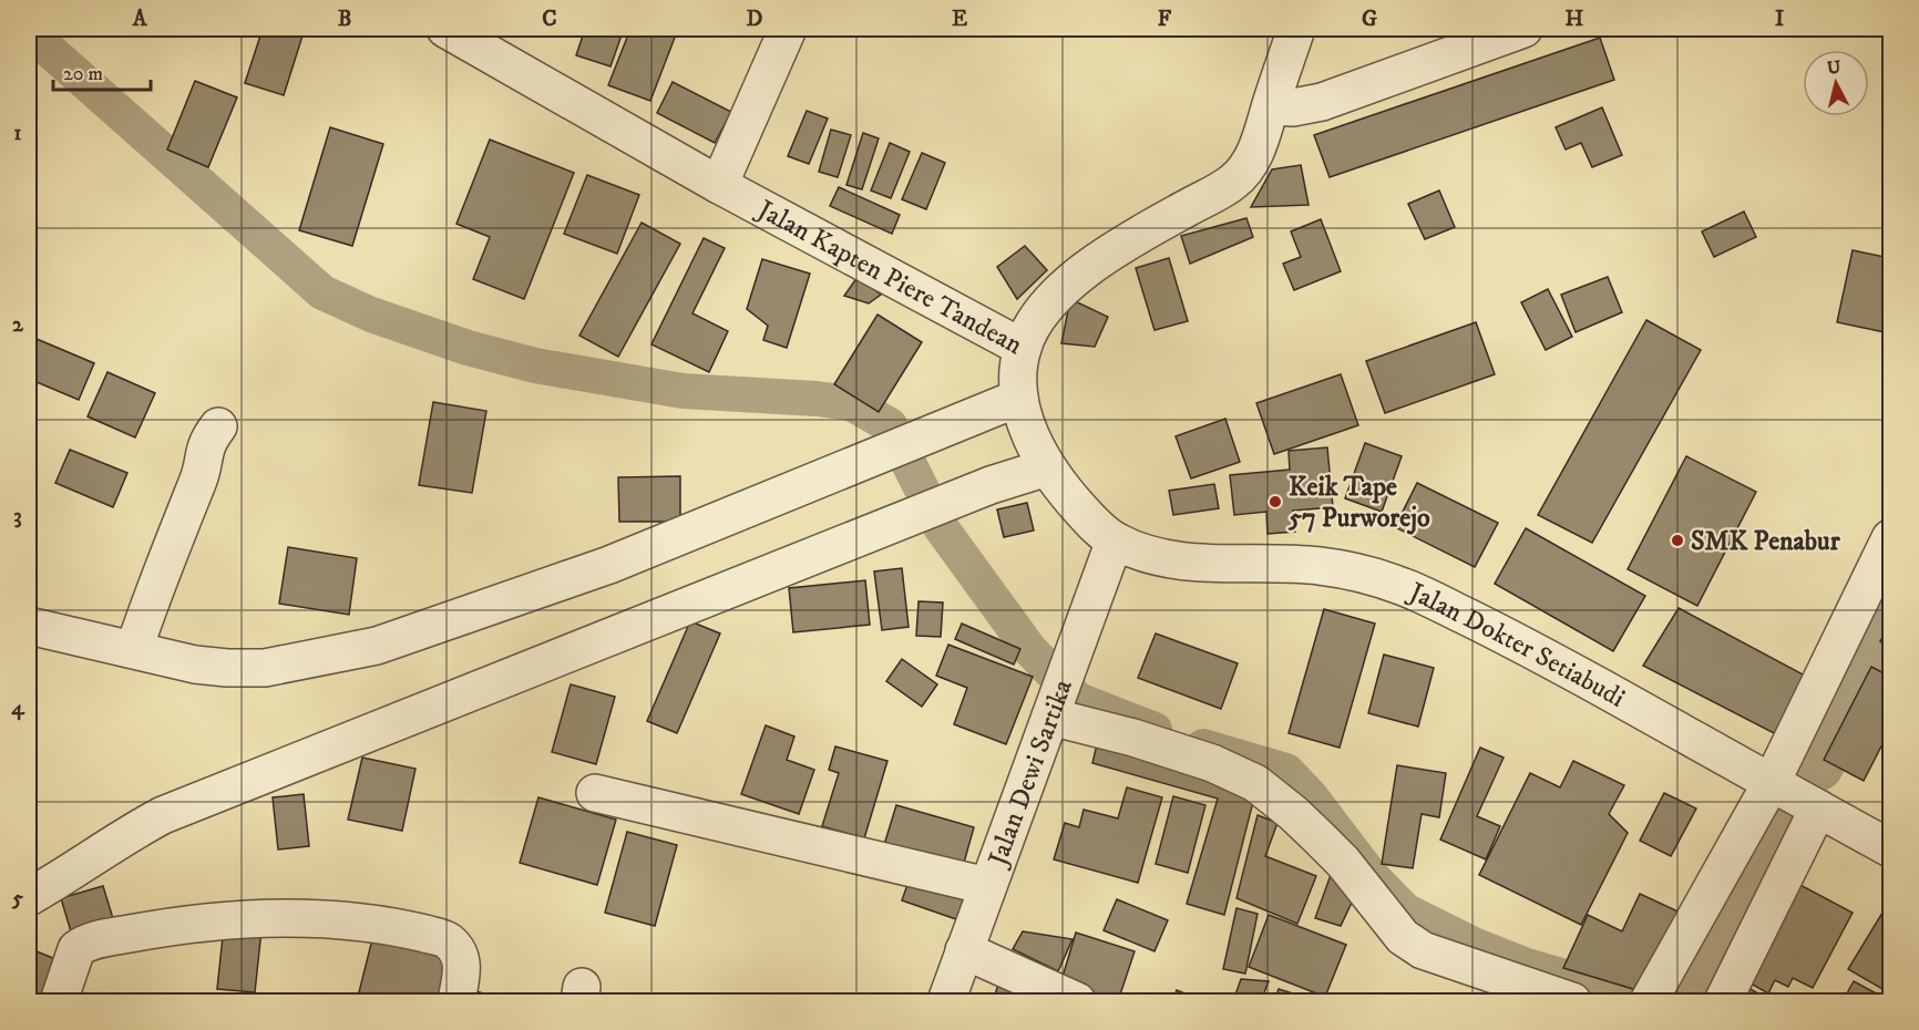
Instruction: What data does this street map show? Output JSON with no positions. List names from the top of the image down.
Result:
{
  "streets": {
    "street": ["Jalan Kapten Piere Tandean", "Jalan Dokter Setiabudi", "Jalan Dewi Sartika"]
  },
  "crossings": [
    ["Jalan Kapten Piere Tandean", "Jalan Dokter Setiabudi"],
    ["Jalan Dokter Setiabudi", "Jalan Dewi Sartika"]
  ],
  "places": ["Keik Tape 57 Purworejo", "SMK Penabur"],
  "scale_bar": "20 m",
  "north": "top",
  "grid": {
    "columns": [
      "A",
      "B",
      "C",
      "D",
      "E",
      "F",
      "G",
      "H",
      "I"
    ],
    "rows": [
      "1",
      "2",
      "3",
      "4",
      "5"
    ]
  }
}
